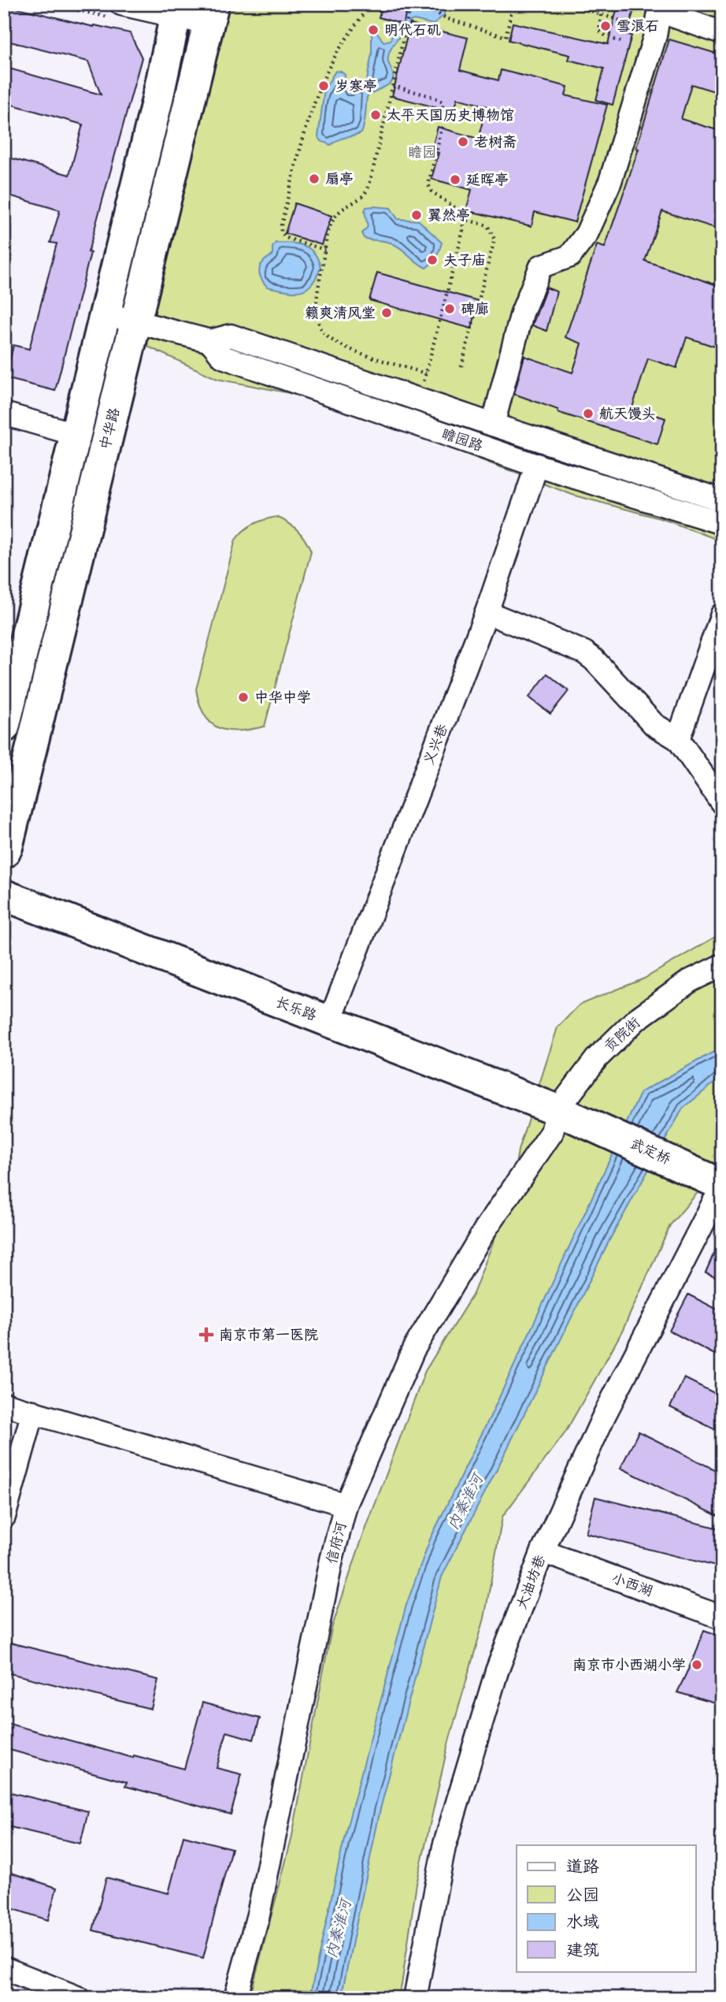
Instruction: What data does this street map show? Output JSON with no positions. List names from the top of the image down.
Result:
{
  "streets": {
    "main road": ["中华路", "长乐路", "武定桥"],
    "street": [
      "瞻园路",
      "义兴巷",
      "贡院街",
      "信府河",
      "大油坊巷",
      "小西湖"
    ]
  },
  "crossings": [
    ["瞻园路", "义兴巷"],
    ["义兴巷", "长乐路"],
    ["长乐路", "贡院街"],
    ["长乐路", "武定桥"],
    ["长乐路", "信府河"],
    ["贡院街", "信府河"],
    ["武定桥", "大油坊巷"],
    ["大油坊巷", "小西湖"]
  ],
  "water": ["内秦淮河"],
  "parks": ["瞻园"],
  "places": {
    "other": [
      "雪浪石",
      "明代石矶",
      "岁寒亭",
      "太平天国历史博物馆",
      "老树斋",
      "扇亭",
      "延晖亭",
      "翼然亭",
      "夫子庙",
      "碑廊",
      "籁爽清风堂",
      "航天馒头",
      "中华中学",
      "南京市小西湖小学"
    ],
    "health": ["南京市第一医院"]
  },
  "legend": [
    "道路",
    "公园",
    "水域",
    "建筑"
  ]
}
